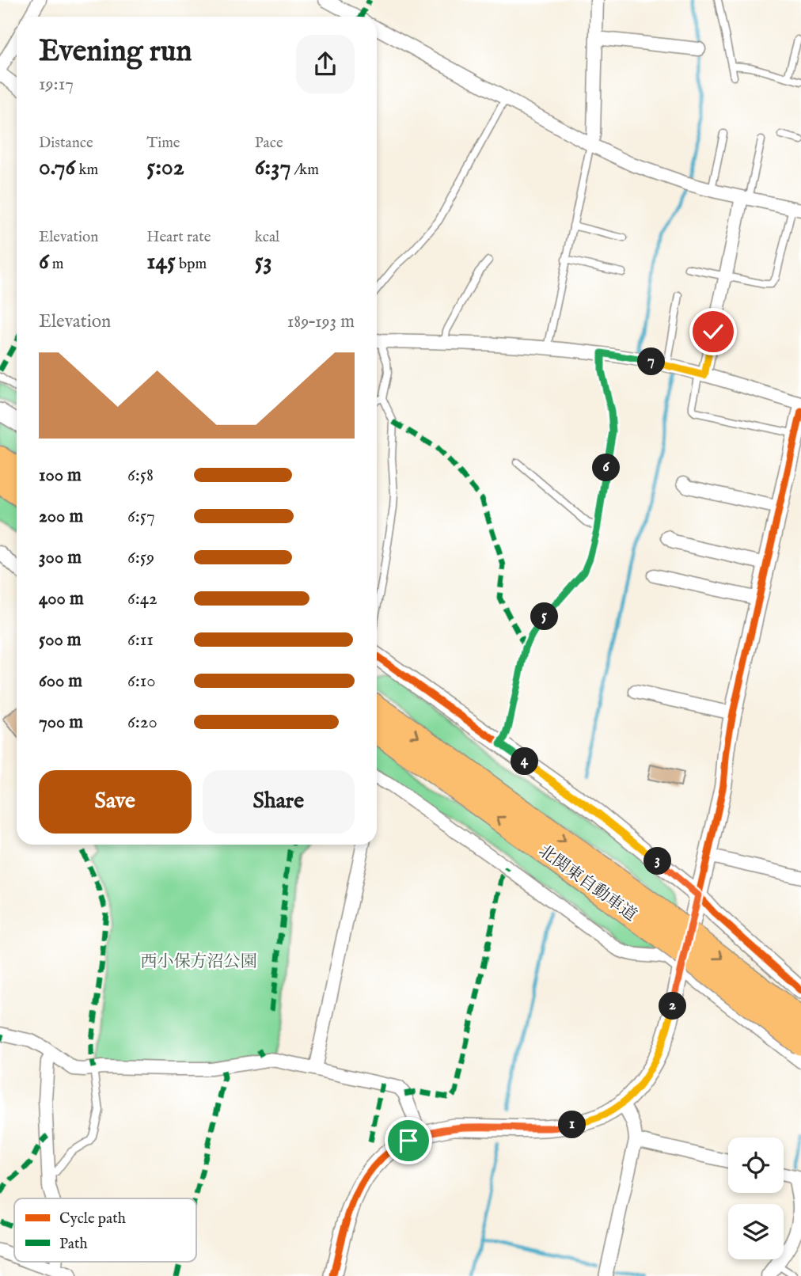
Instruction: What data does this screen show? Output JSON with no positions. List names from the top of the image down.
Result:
{
  "streets": {
    "highway": ["北関東自動車道"]
  },
  "parks": ["西小保方沼公園"],
  "legend": ["Cycle path", "Path"],
  "page": {
    "heading": ["Evening run", "19:17"],
    "stats": [
      ["Distance", "0.76 km"],
      ["Time", "5:02"],
      ["Pace", "6:37 /km"],
      ["Elevation", "6 m"],
      ["Heart rate", "145 bpm"],
      ["kcal", "53"]
    ],
    "chart": ["Elevation", "189–193 m"],
    "pins": [
      "7",
      "6",
      "5",
      "4",
      "3",
      "2",
      "1"
    ],
    "list": [
      {
        "name": "100 m",
        "note": "6:58"
      },
      {
        "name": "200 m",
        "note": "6:57"
      },
      {
        "name": "300 m",
        "note": "6:59"
      },
      {
        "name": "400 m",
        "note": "6:42"
      },
      {
        "name": "500 m",
        "note": "6:11"
      },
      {
        "name": "600 m",
        "note": "6:10"
      },
      {
        "name": "700 m",
        "note": "6:20"
      }
    ],
    "buttons": ["Save", "Share"]
  }
}
